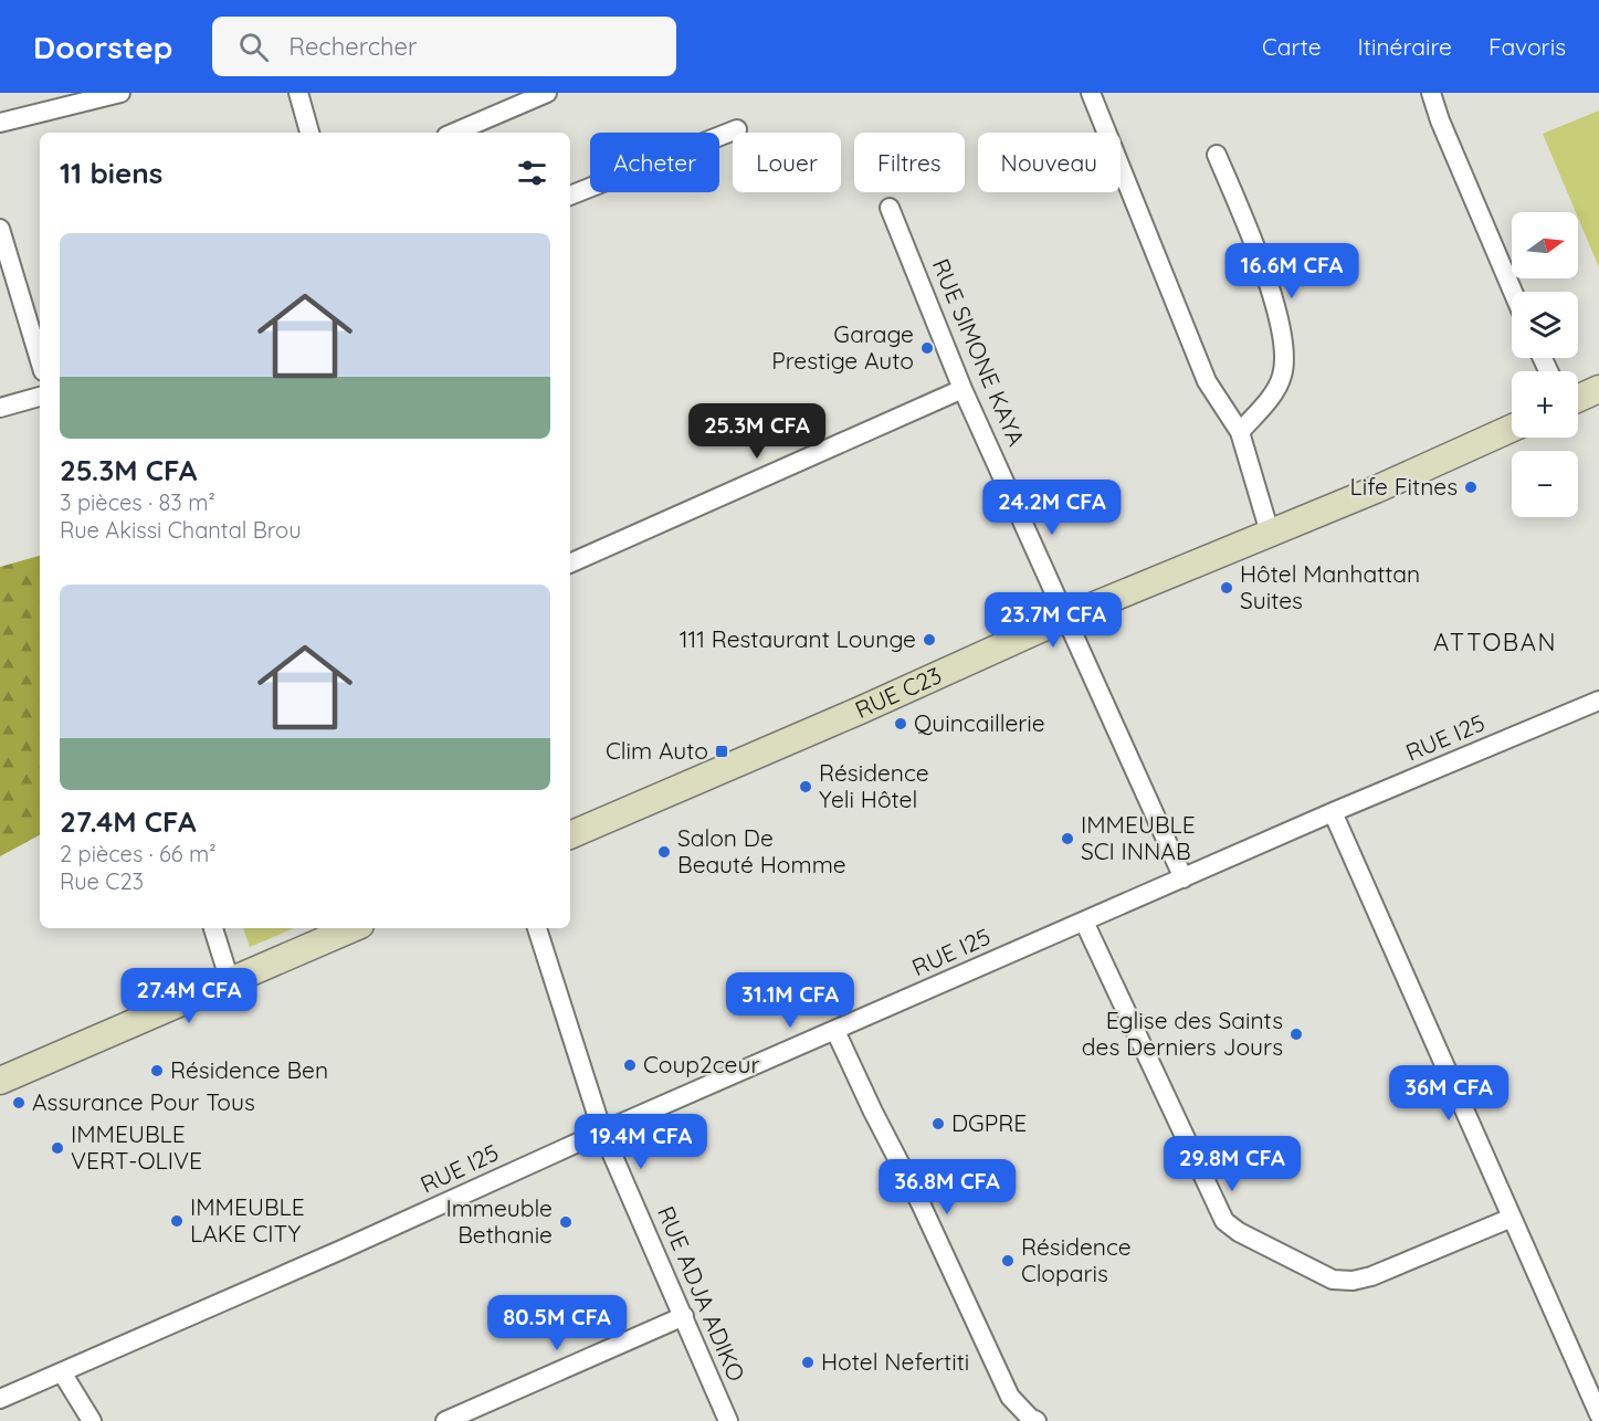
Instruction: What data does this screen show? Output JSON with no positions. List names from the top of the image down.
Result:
{
  "streets": {
    "street": [
      "RUE SIMONE KAYA",
      "RUE C23",
      "RUE I25",
      "RUE ADJA ADIKO"
    ]
  },
  "crossings": [
    ["RUE SIMONE KAYA", "RUE C23"],
    ["RUE SIMONE KAYA", "RUE I25"],
    ["RUE I25", "RUE ADJA ADIKO"]
  ],
  "districts": ["ATTOBAN"],
  "places": {
    "other": [
      "Garage Prestige Auto",
      "Life Fitnes",
      "Hôtel Manhattan Suites",
      "111 Restaurant Lounge",
      "Quincaillerie",
      "Résidence Yeli Hôtel",
      "IMMEUBLE SCI INNAB",
      "Salon De Beauté Homme",
      "Eglise des Saints des Derniers Jours",
      "Coup2ceur",
      "Résidence Ben",
      "Assurance Pour Tous",
      "DGPRE",
      "IMMEUBLE VERT-OLIVE",
      "IMMEUBLE LAKE CITY",
      "Immeuble Bethanie",
      "Résidence Cloparis",
      "Hotel Nefertiti"
    ],
    "transit": ["Clim Auto"]
  },
  "north": "right",
  "page": {
    "header": "Doorstep",
    "search": "Rechercher",
    "nav": ["Carte", "Itinéraire", "Favoris"],
    "chip": [
      "Acheter",
      "Louer",
      "Filtres",
      "Nouveau"
    ],
    "heading": "11 biens",
    "map_buttons": ["+", "−"],
    "list": [
      {
        "name": "25.3M CFA",
        "note": "3 pièces · 83 m² · Rue Akissi Chantal Brou"
      },
      {
        "name": "27.4M CFA",
        "note": "2 pièces · 66 m² · Rue C23"
      }
    ],
    "price": [
      "16.6M CFA",
      "25.3M CFA",
      "24.2M CFA",
      "23.7M CFA",
      "27.4M CFA",
      "31.1M CFA",
      "36M CFA",
      "19.4M CFA",
      "29.8M CFA",
      "36.8M CFA",
      "80.5M CFA"
    ]
  }
}
